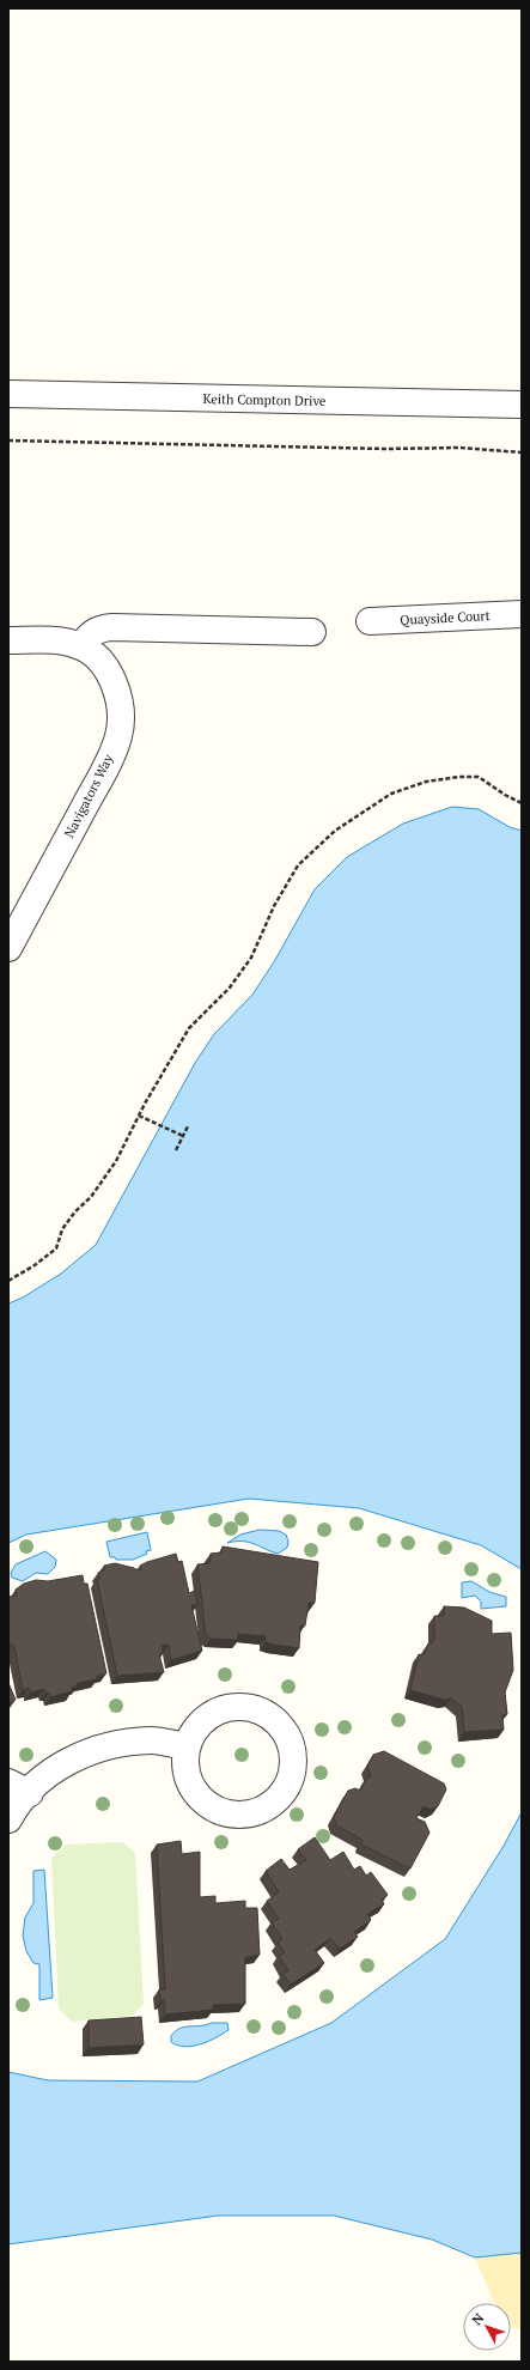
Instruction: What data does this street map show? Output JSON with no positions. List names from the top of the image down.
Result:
{
  "streets": {
    "street": ["Keith Compton Drive", "Quayside Court", "Navigators Way"]
  },
  "north": "top left"
}
